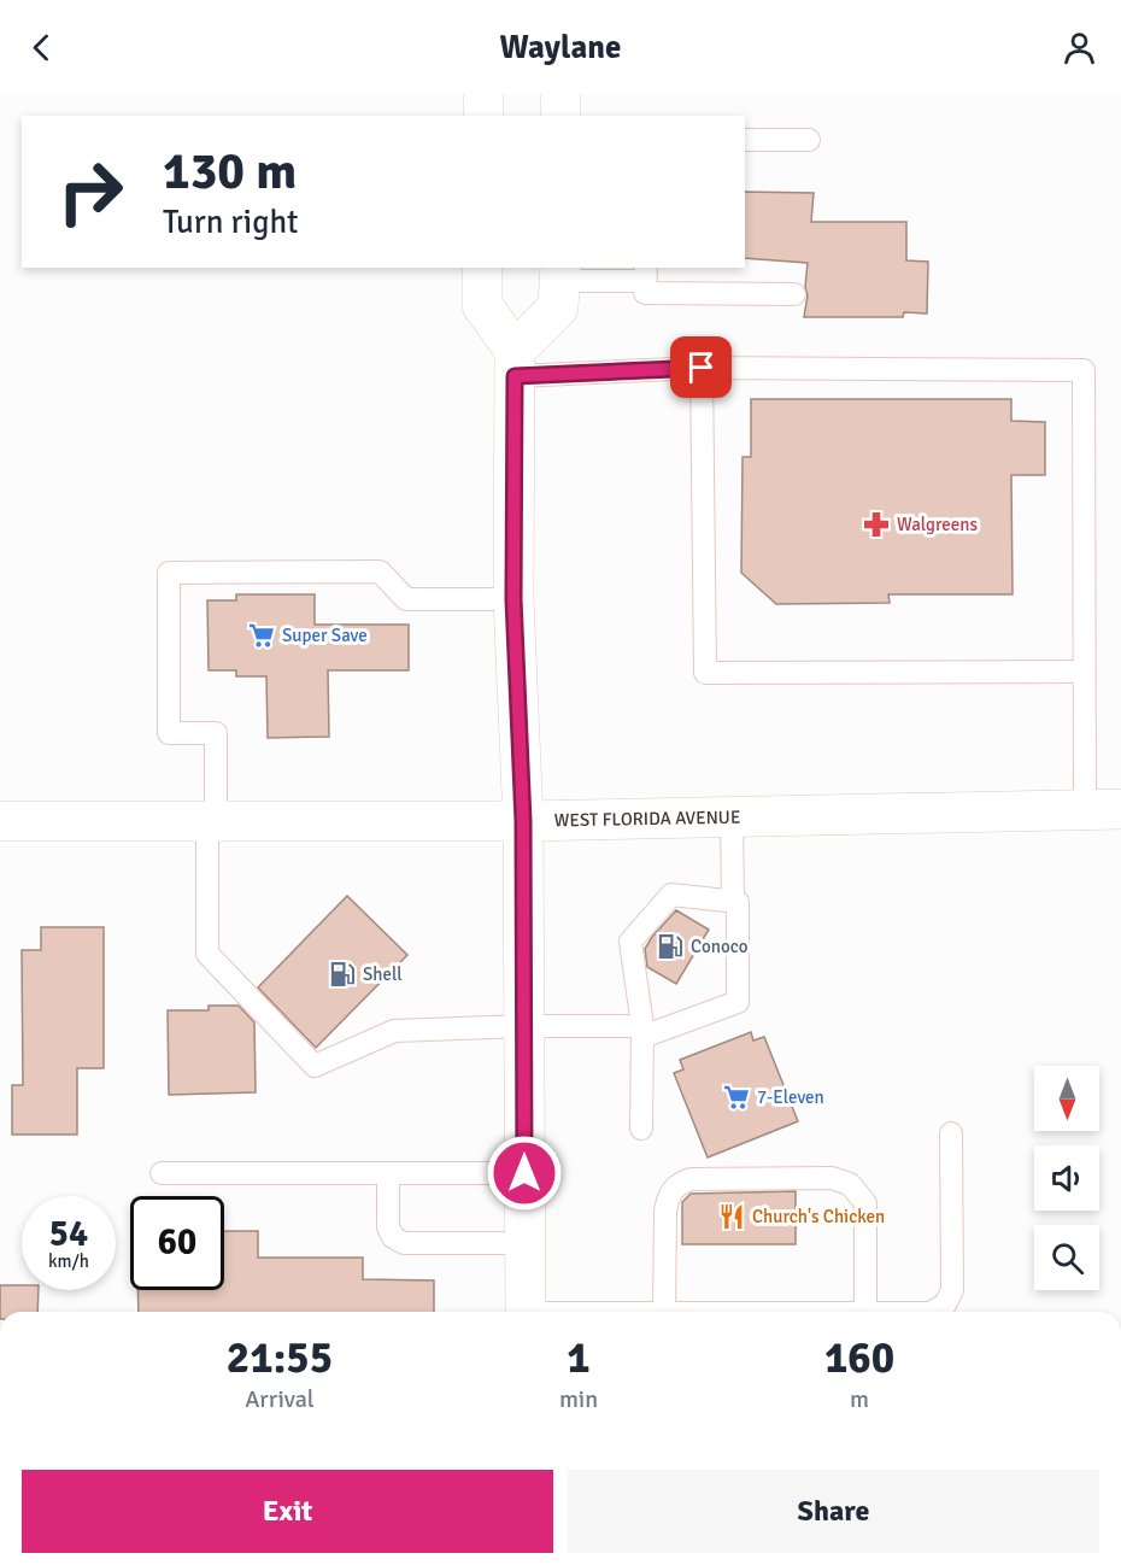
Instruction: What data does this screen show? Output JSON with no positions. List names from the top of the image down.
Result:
{
  "streets": {
    "main road": ["WEST FLORIDA AVENUE"]
  },
  "places": {
    "pharmacy": ["Walgreens"],
    "supermarket": ["Super Save", "7-Eleven"],
    "fuel station": ["Conoco", "Shell"],
    "restaurant": ["Church's Chicken"]
  },
  "north": "bottom",
  "page": {
    "header": "Waylane",
    "turn": ["130 m", "Turn right"],
    "speed": "54 km/h",
    "limit": "60",
    "eta": [
      "21:55",
      "Arrival",
      "1",
      "min",
      "160",
      "m"
    ],
    "buttons": ["Exit", "Share"]
  }
}
